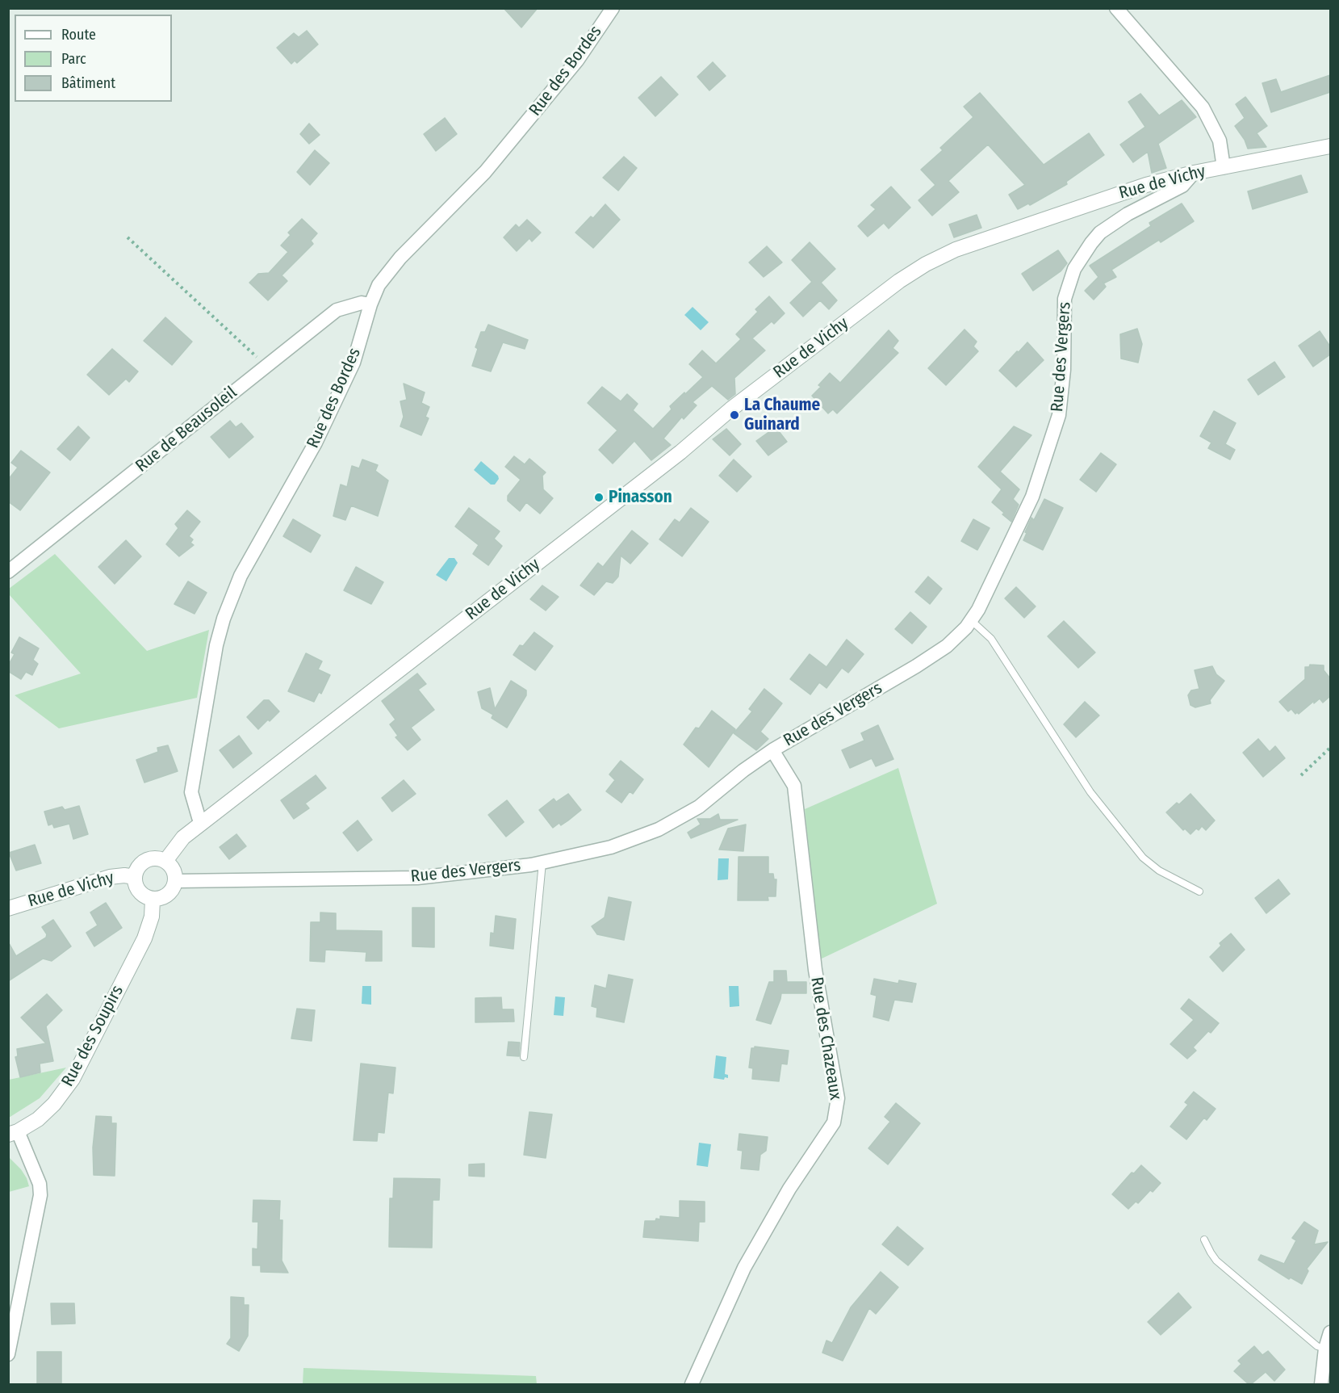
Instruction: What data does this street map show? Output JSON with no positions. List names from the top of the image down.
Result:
{
  "streets": {
    "street": [
      "Rue des Bordes",
      "Rue de Vichy",
      "Rue des Vergers",
      "Rue de Beausoleil",
      "Rue des Soupirs",
      "Rue des Chazeaux"
    ]
  },
  "crossings": [
    ["Rue des Bordes", "Rue de Vichy"],
    ["Rue des Bordes", "Rue de Beausoleil"],
    ["Rue de Vichy", "Rue des Vergers"],
    ["Rue de Vichy", "Rue des Soupirs"],
    ["Rue des Vergers", "Rue des Soupirs"],
    ["Rue des Vergers", "Rue des Chazeaux"]
  ],
  "places": ["La Chaume Guinard", "Pinasson"],
  "legend": ["Route", "Parc", "Bâtiment"]
}
